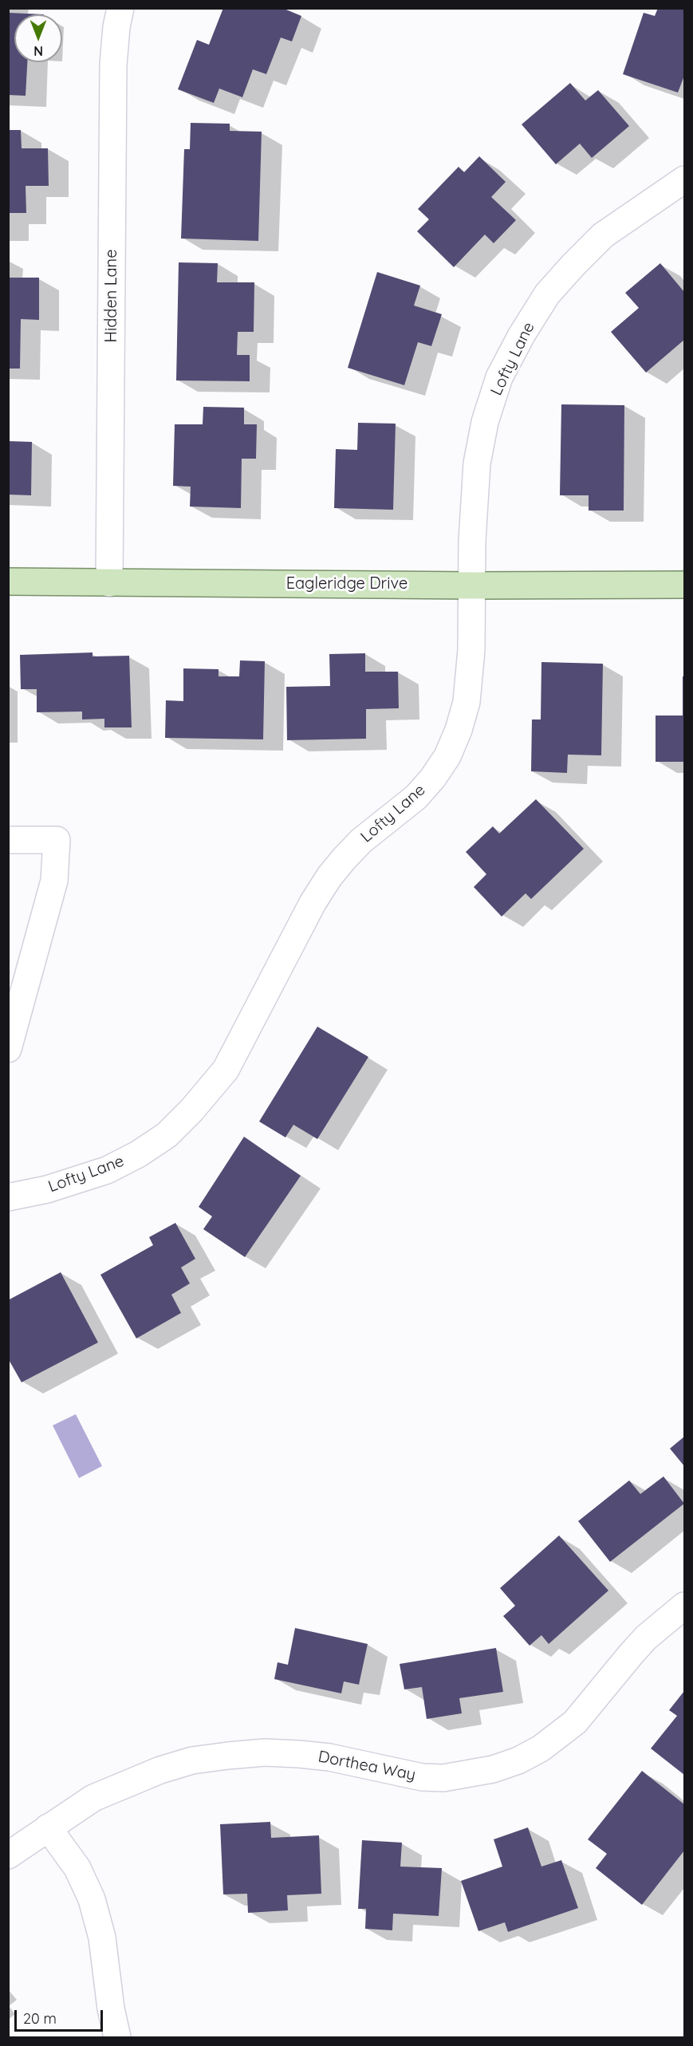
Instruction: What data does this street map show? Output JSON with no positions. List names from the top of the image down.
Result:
{
  "streets": {
    "main road": ["Eagleridge Drive"],
    "street": ["Hidden Lane", "Lofty Lane", "Dorthea Way"]
  },
  "crossings": [
    ["Hidden Lane", "Eagleridge Drive"],
    ["Lofty Lane", "Eagleridge Drive"]
  ],
  "scale_bar": "20 m",
  "north": "bottom"
}
